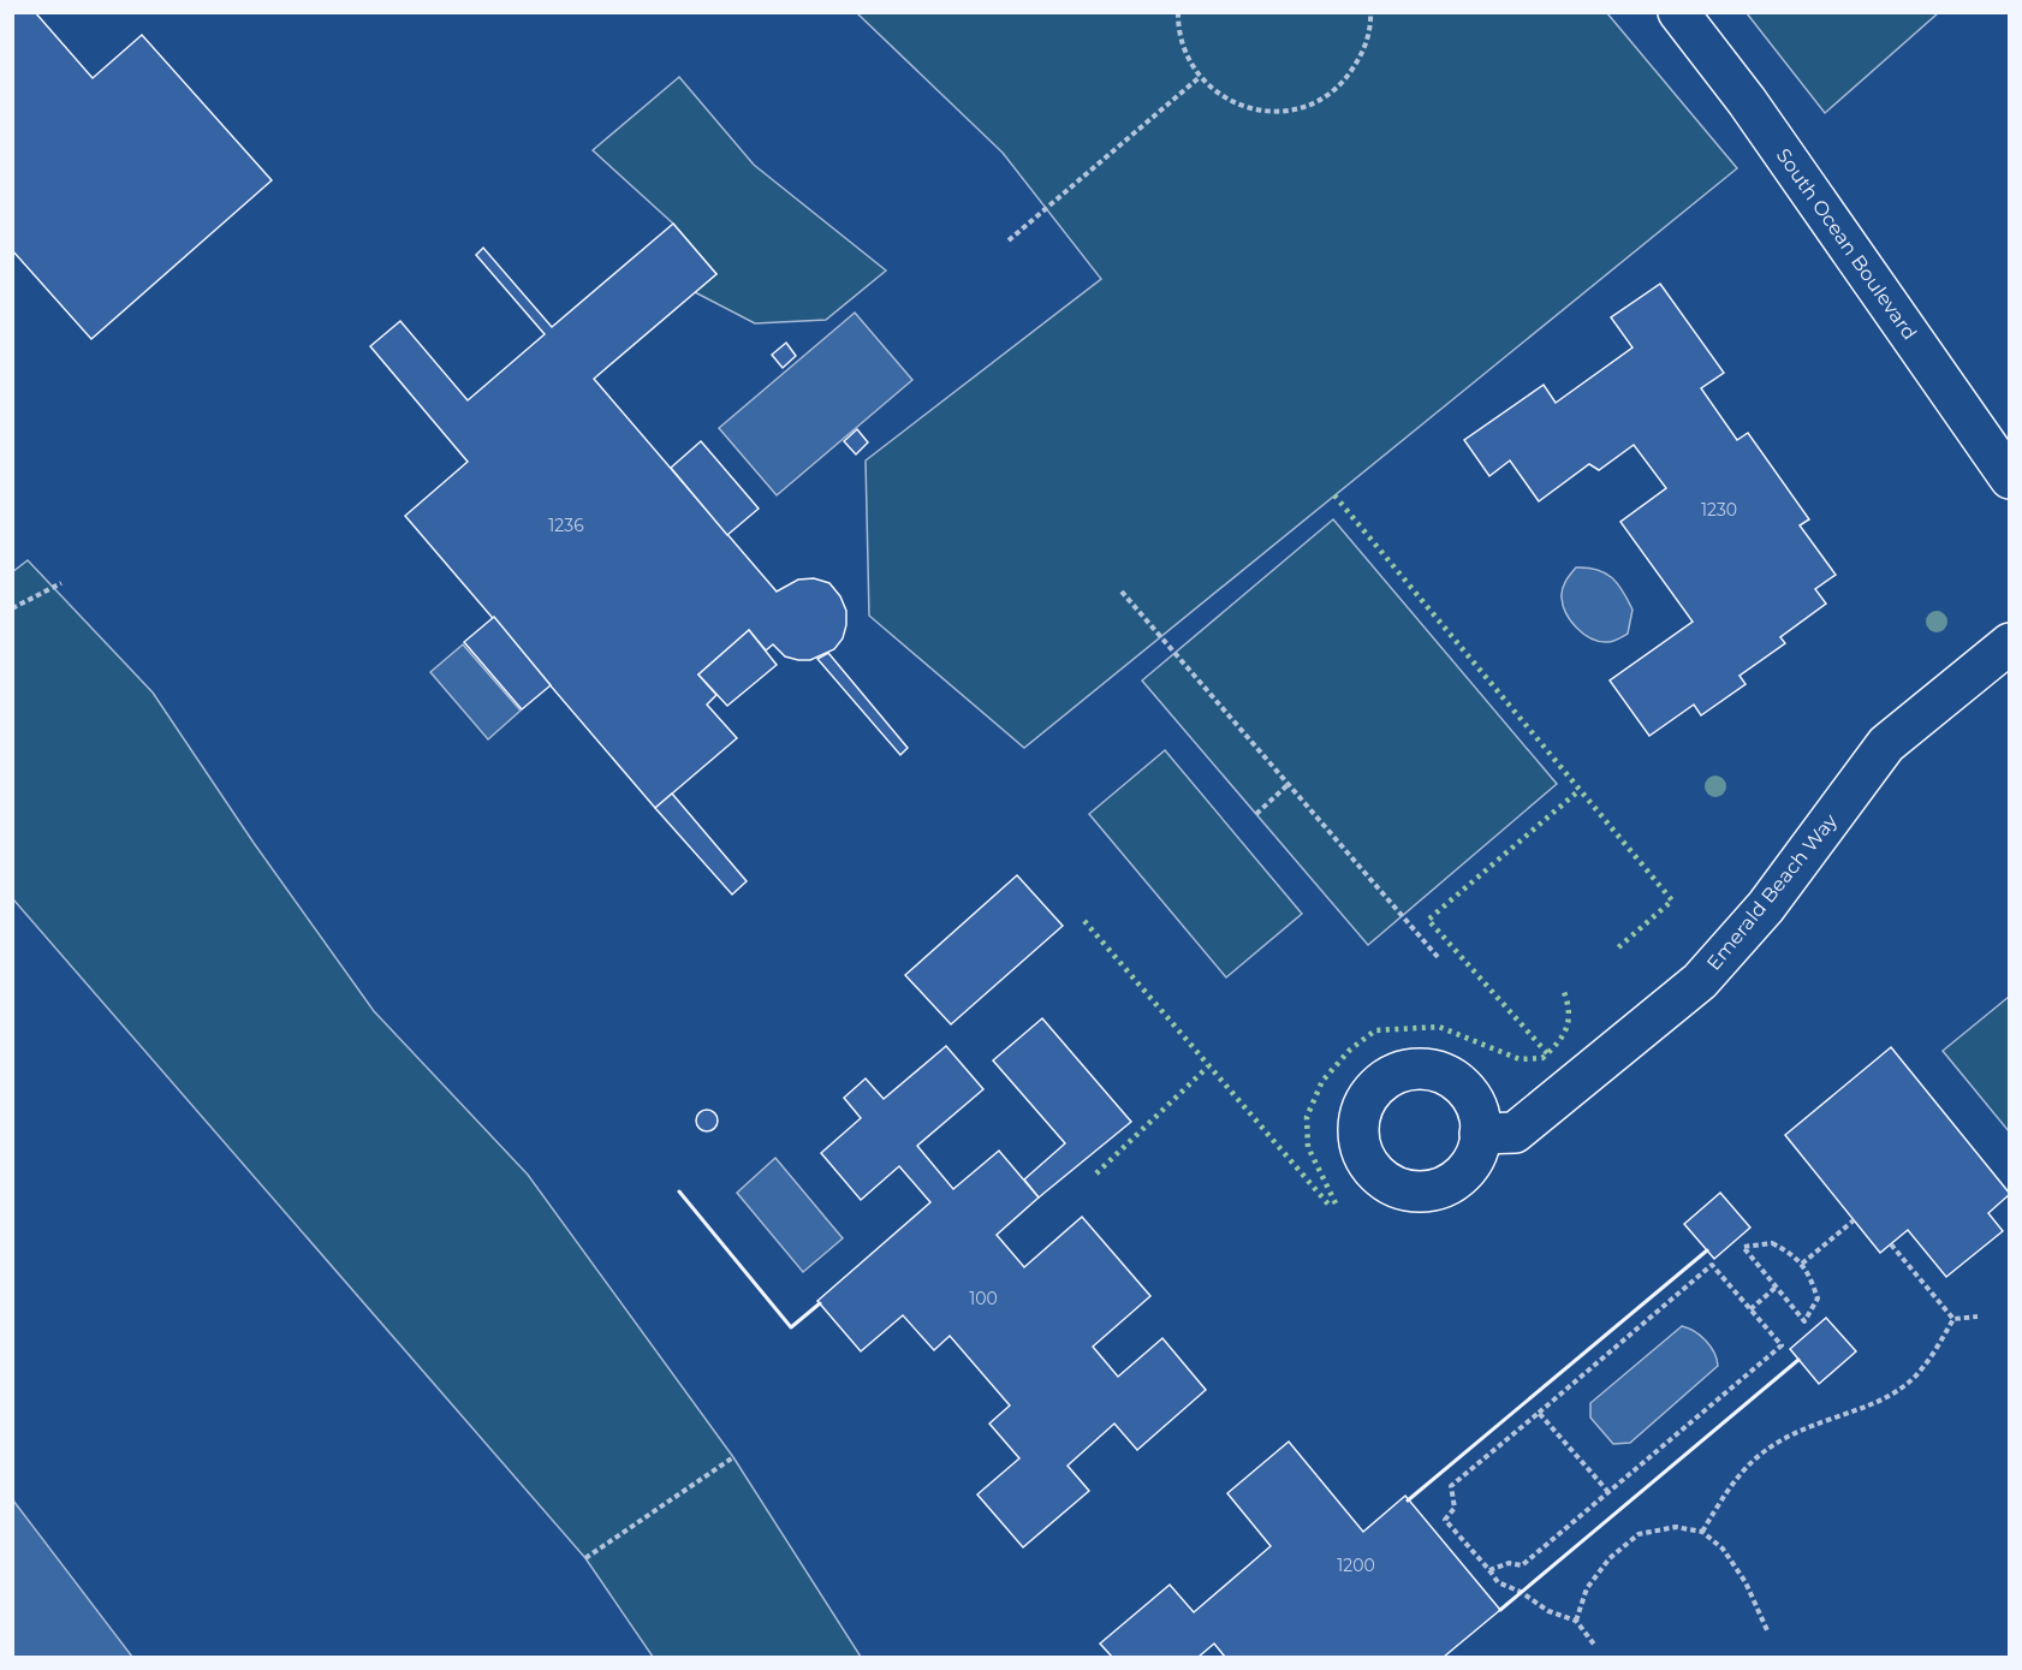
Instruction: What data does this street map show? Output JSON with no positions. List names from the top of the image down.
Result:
{
  "streets": {
    "street": ["South Ocean Boulevard", "Emerald Beach Way"]
  },
  "house_numbers": [
    "1230",
    "1236",
    "100",
    "1200"
  ]
}
